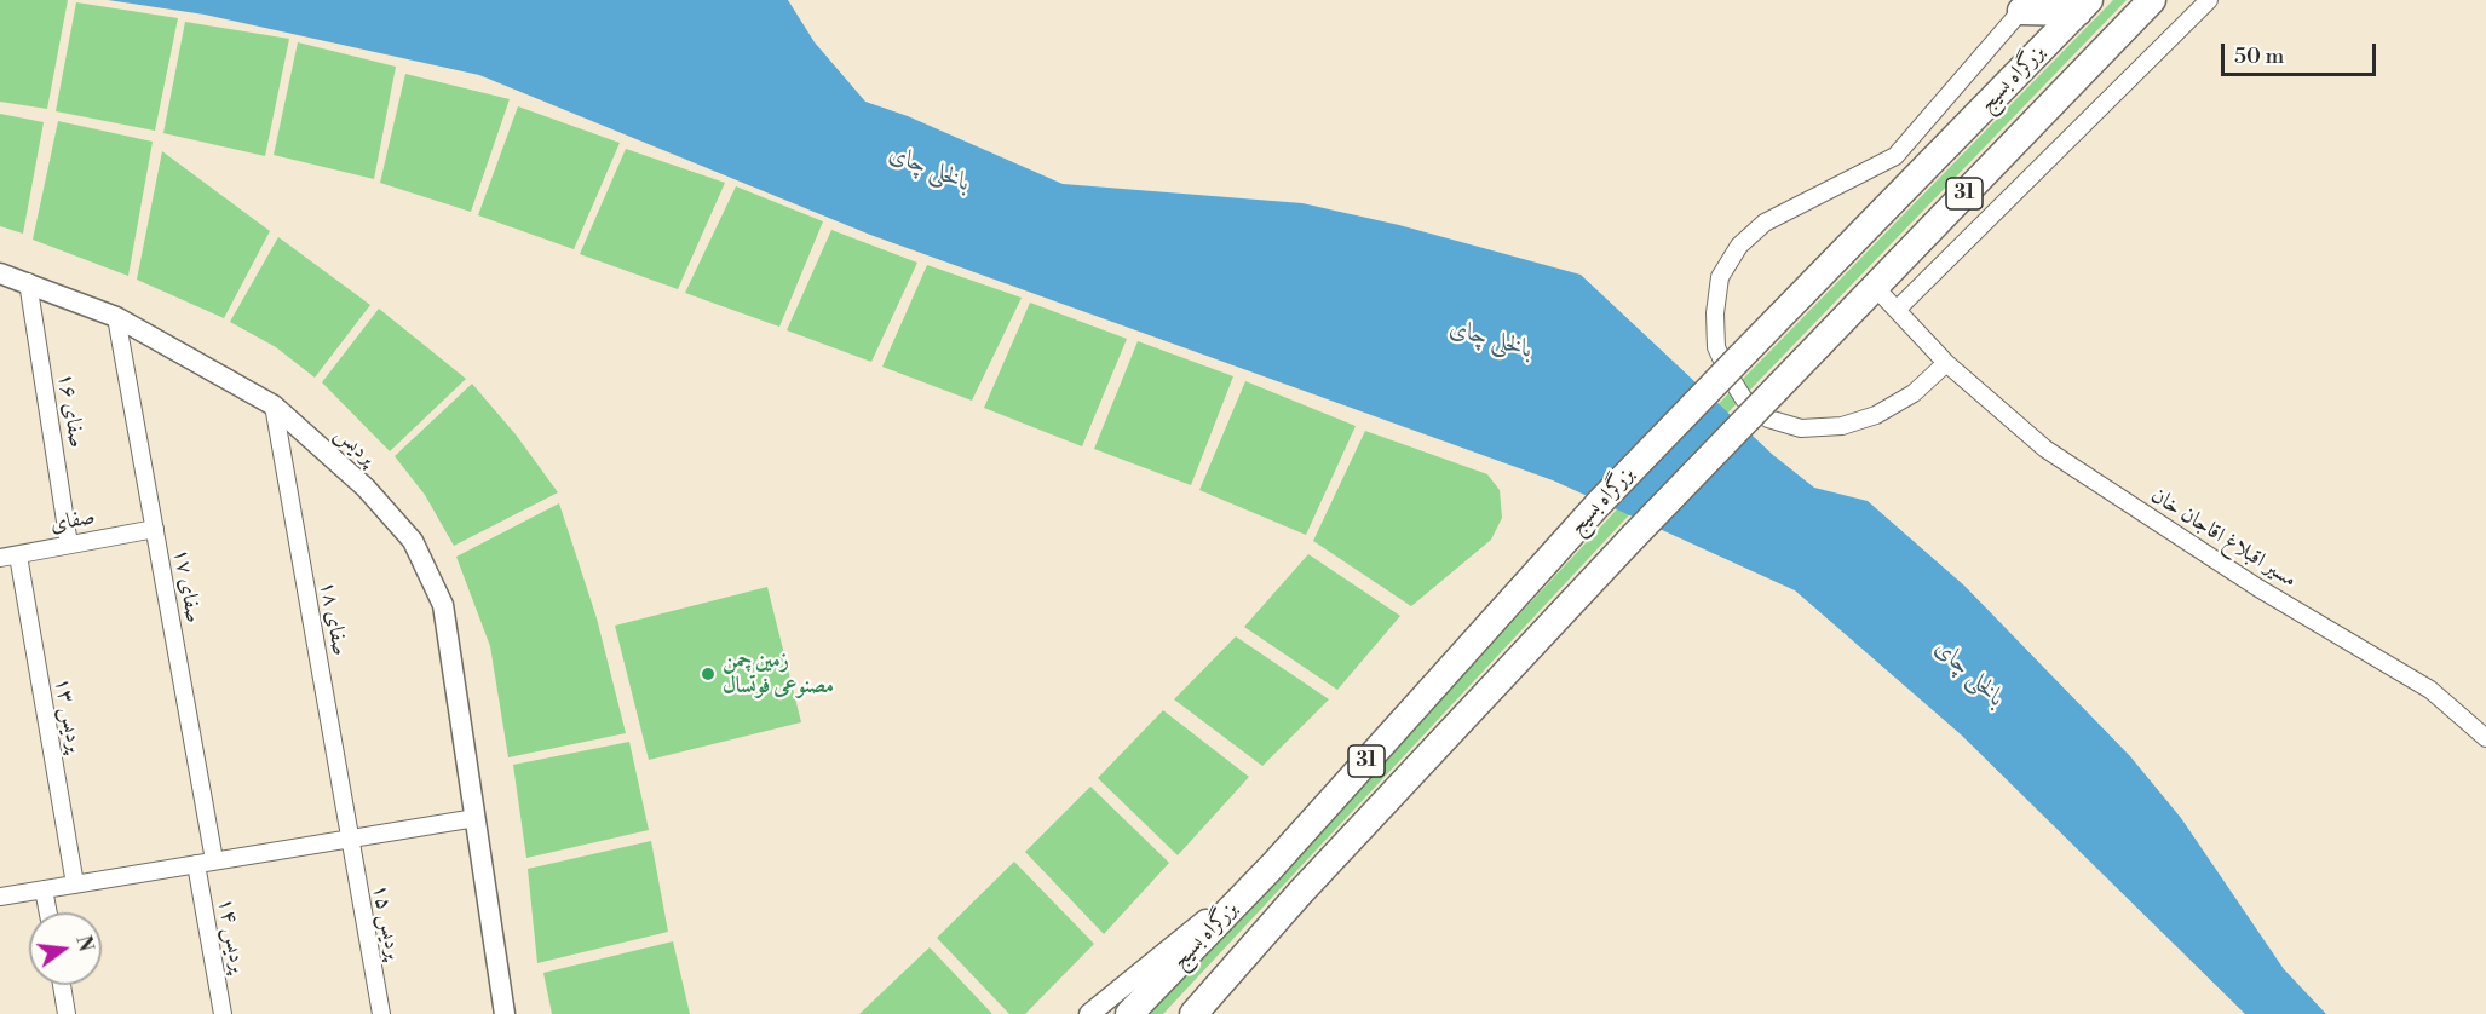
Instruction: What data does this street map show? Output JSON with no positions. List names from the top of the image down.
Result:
{
  "streets": {
    "highway": ["بزرگراه بسیج", "31"],
    "street": [
      "صفای ۱۶",
      "پردیس",
      "صفای",
      "مسیر اقبلاغ اقاجان خان",
      "صفای ۱۷",
      "صفای ۱۸",
      "پردیس ۱۳",
      "پردیس ۱۵",
      "پردیس ۱۴"
    ]
  },
  "crossings": [
    ["بزرگراه بسیج", "مسیر اقبلاغ اقاجان خان"],
    ["صفای ۱۶", "پردیس"],
    ["صفای ۱۶", "صفای"],
    ["پردیس", "صفای ۱۷"],
    ["پردیس", "صفای ۱۸"],
    ["صفای", "صفای ۱۷"],
    ["صفای", "پردیس ۱۳"],
    ["صفای ۱۸", "پردیس ۱۵"]
  ],
  "water": ["بالخلی چای"],
  "places": ["زمین چمن مصنوعی فوتسال"],
  "scale_bar": "50 m",
  "north": "right"
}
